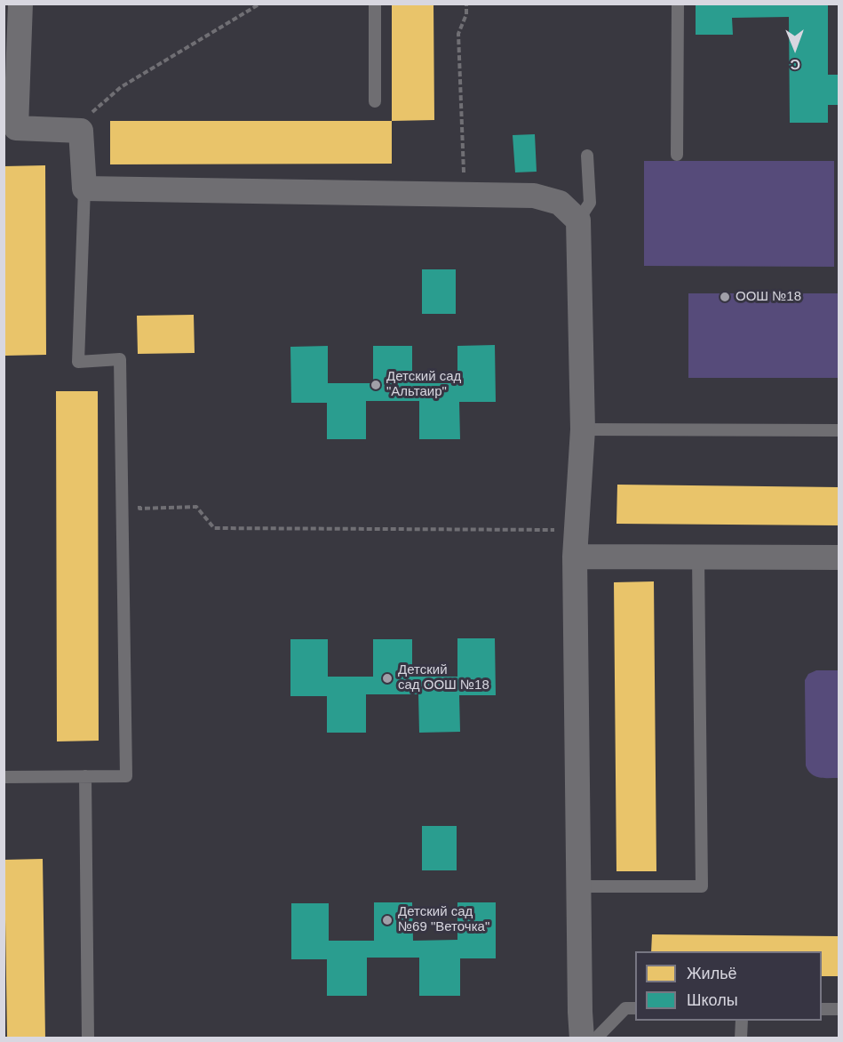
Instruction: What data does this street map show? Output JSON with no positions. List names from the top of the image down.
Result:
{
  "places": [
    "ООШ №18",
    "Детский сад \"Альтаир\"",
    "Детский сад ООШ №18",
    "Детский сад №69 \"Веточка\""
  ],
  "legend": ["Жильё", "Школы"],
  "north": "bottom"
}
